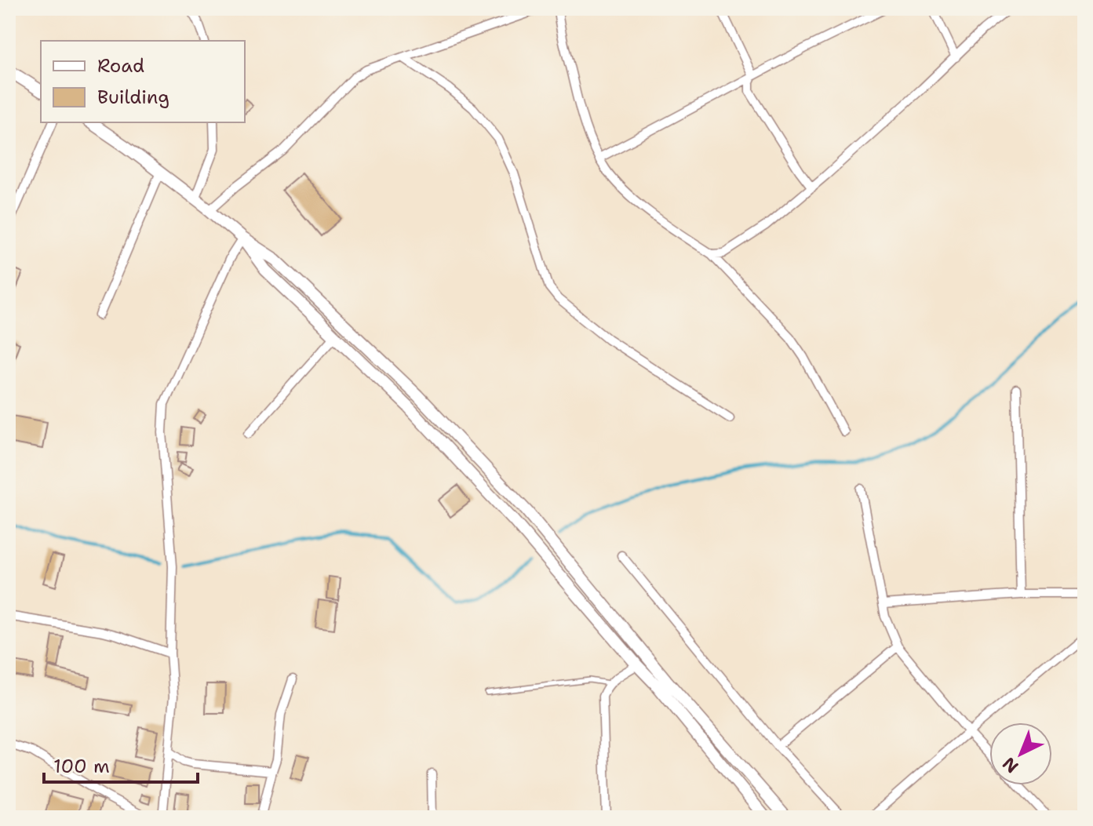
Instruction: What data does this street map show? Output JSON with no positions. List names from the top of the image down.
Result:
{
  "legend": ["Road", "Building"],
  "scale_bar": "100 m",
  "north": "bottom left"
}
